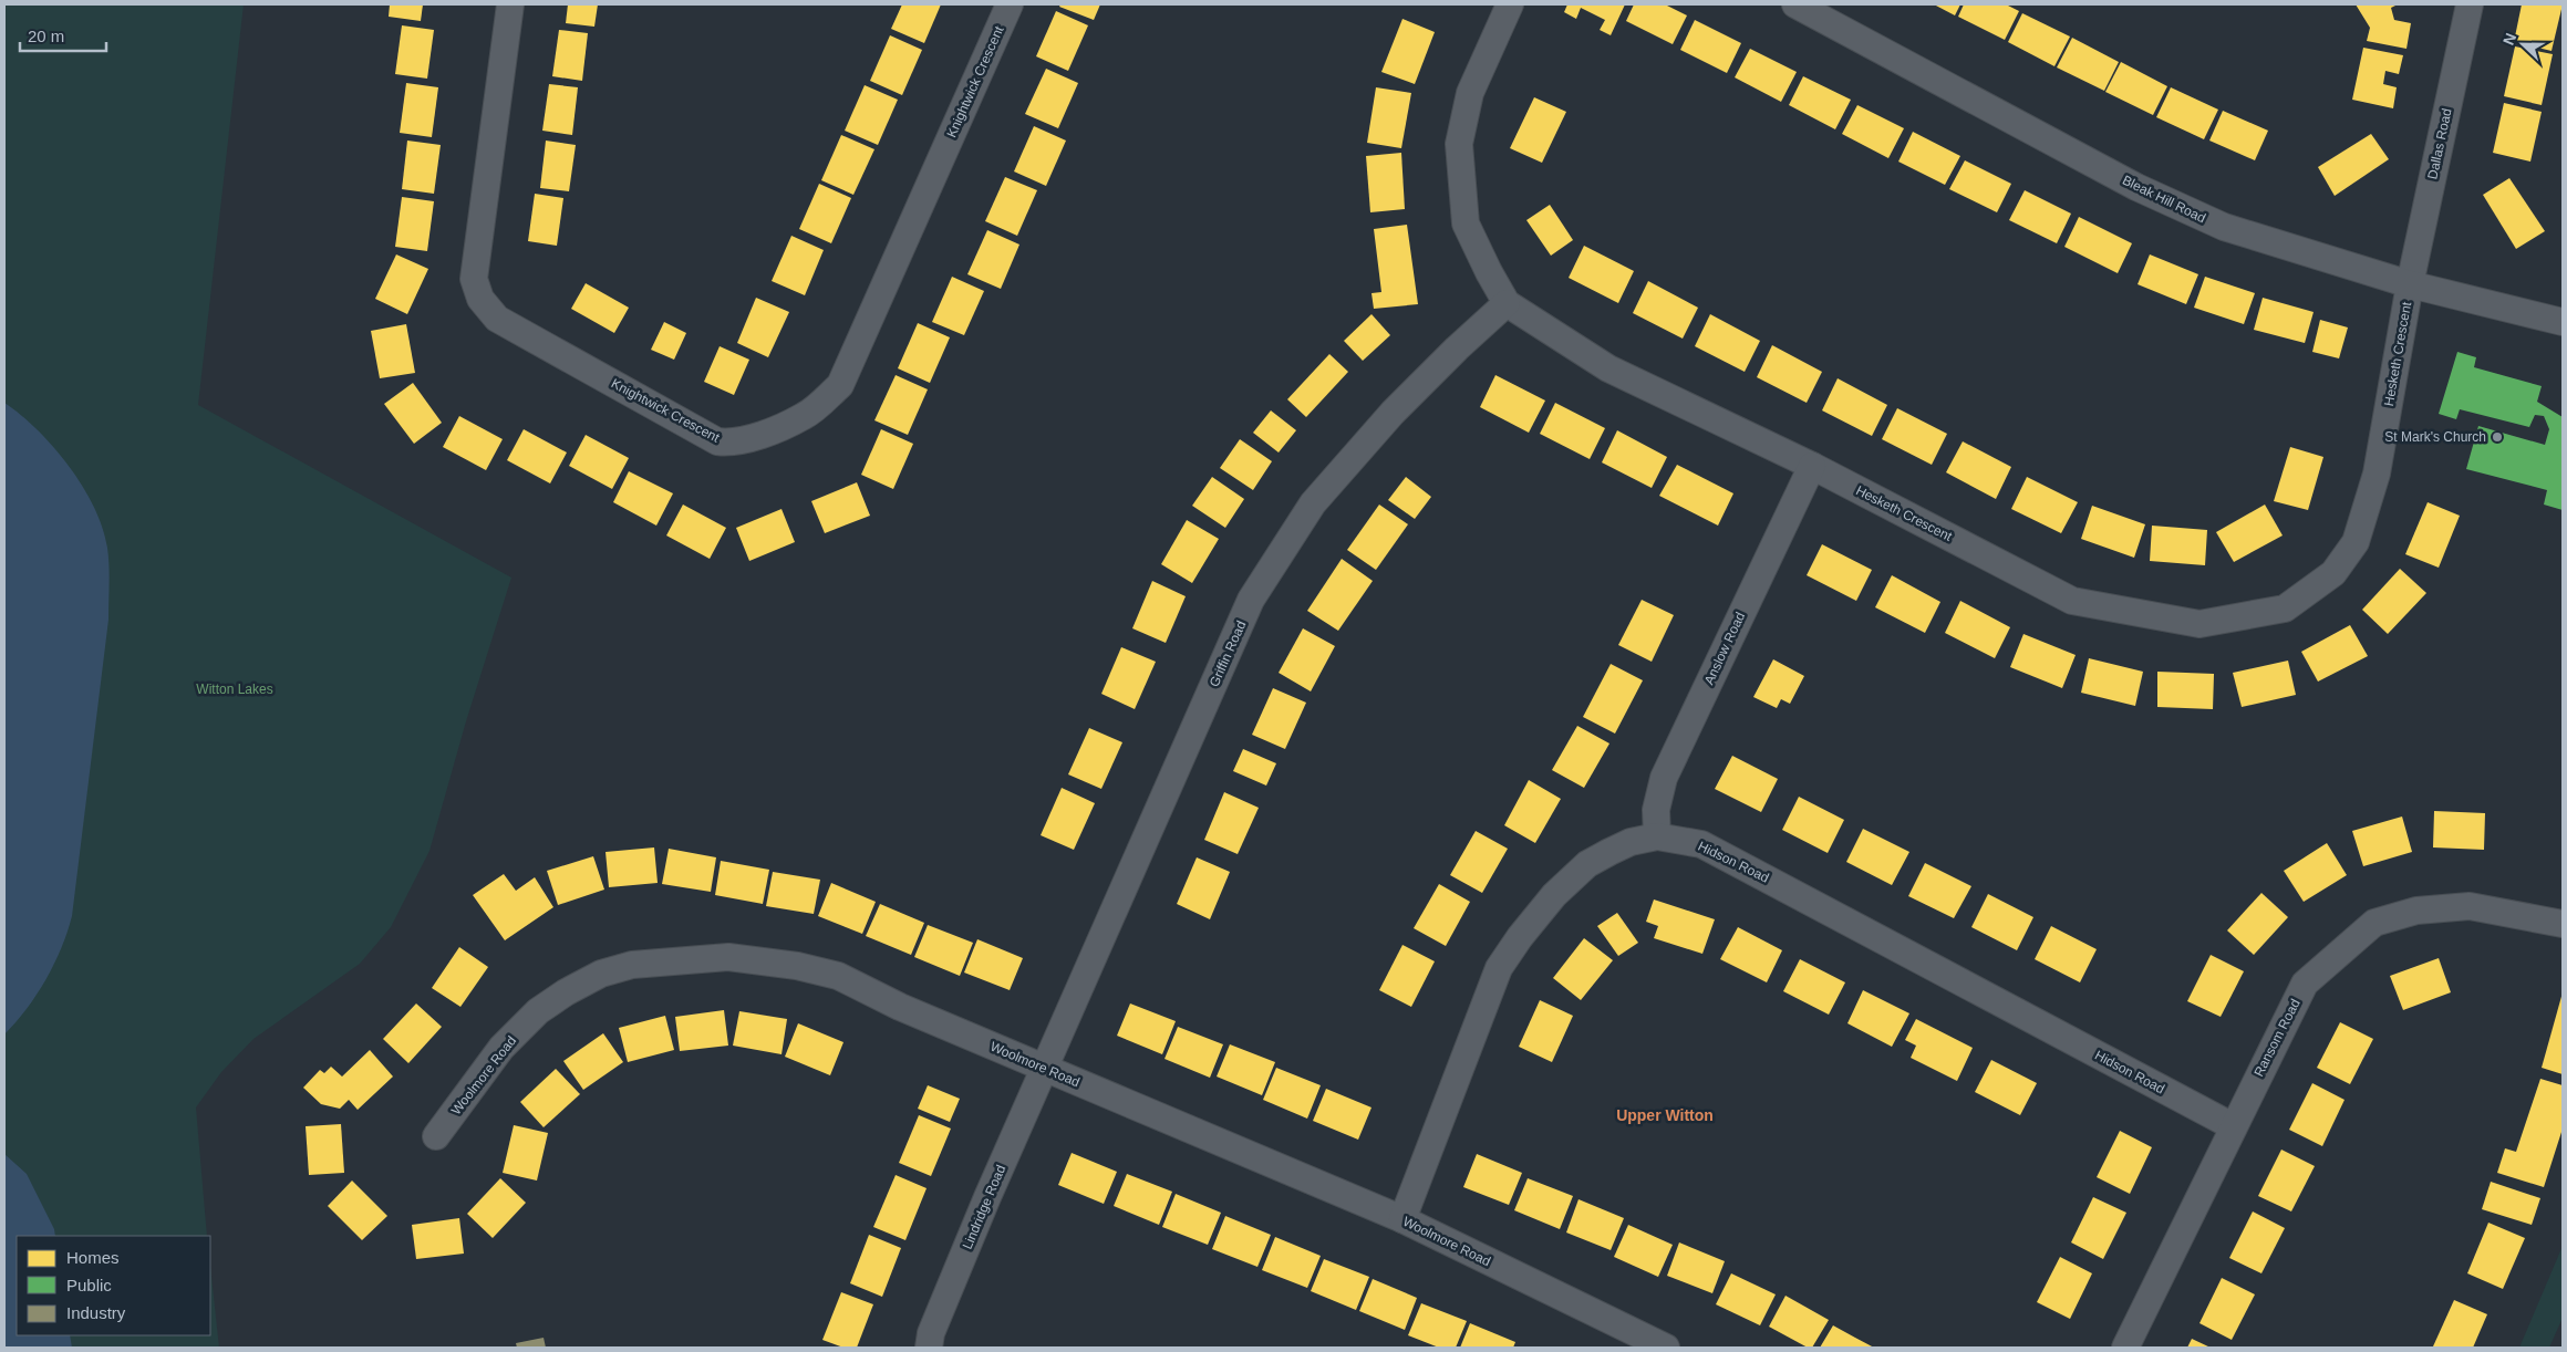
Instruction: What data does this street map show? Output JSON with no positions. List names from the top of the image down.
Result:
{
  "streets": {
    "street": [
      "Knightwick Crescent",
      "Dallas Road",
      "Bleak Hill Road",
      "Hesketh Crescent",
      "Anslow Road",
      "Griffin Road",
      "Hidson Road",
      "Ransom Road",
      "Woolmore Road",
      "Lindridge Road"
    ]
  },
  "crossings": [
    ["Dallas Road", "Bleak Hill Road"],
    ["Dallas Road", "Hesketh Crescent"],
    ["Bleak Hill Road", "Hesketh Crescent"],
    ["Hesketh Crescent", "Anslow Road"],
    ["Hesketh Crescent", "Griffin Road"],
    ["Anslow Road", "Hidson Road"],
    ["Griffin Road", "Woolmore Road"],
    ["Griffin Road", "Lindridge Road"],
    ["Hidson Road", "Ransom Road"],
    ["Hidson Road", "Woolmore Road"],
    ["Woolmore Road", "Lindridge Road"]
  ],
  "districts": ["Upper Witton"],
  "parks": ["Witton Lakes"],
  "places": ["St Mark's Church"],
  "legend": ["Homes", "Public", "Industry"],
  "scale_bar": "20 m",
  "north": "left"
}
